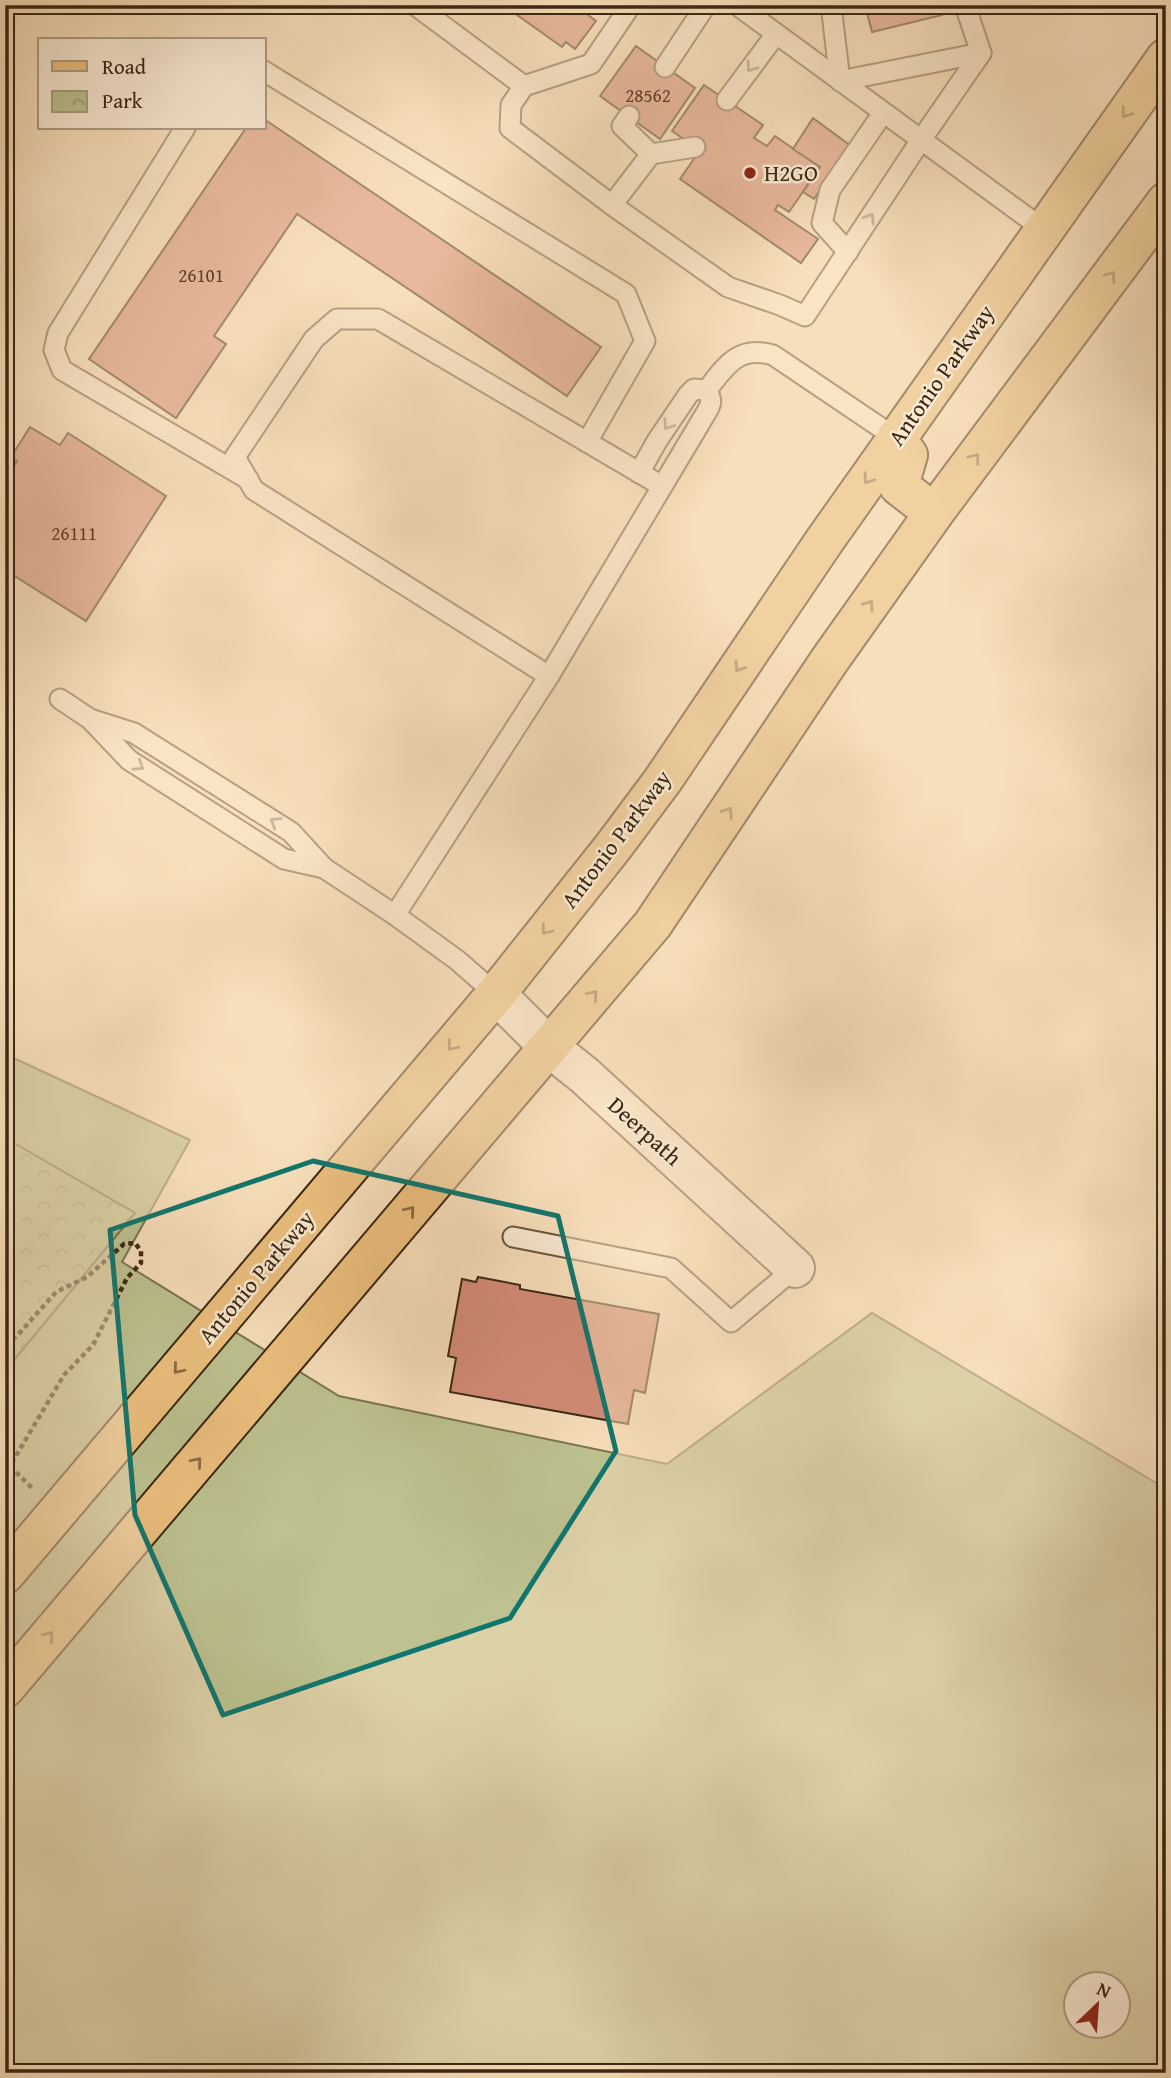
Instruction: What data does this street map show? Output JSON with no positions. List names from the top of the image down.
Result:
{
  "streets": {
    "main road": ["Antonio Parkway"],
    "street": ["Deerpath"]
  },
  "crossings": [
    ["Antonio Parkway", "Deerpath"]
  ],
  "places": ["H2GO"],
  "house_numbers": ["28562", "26101", "26111"],
  "legend": ["Road", "Park"],
  "north": "top right"
}
